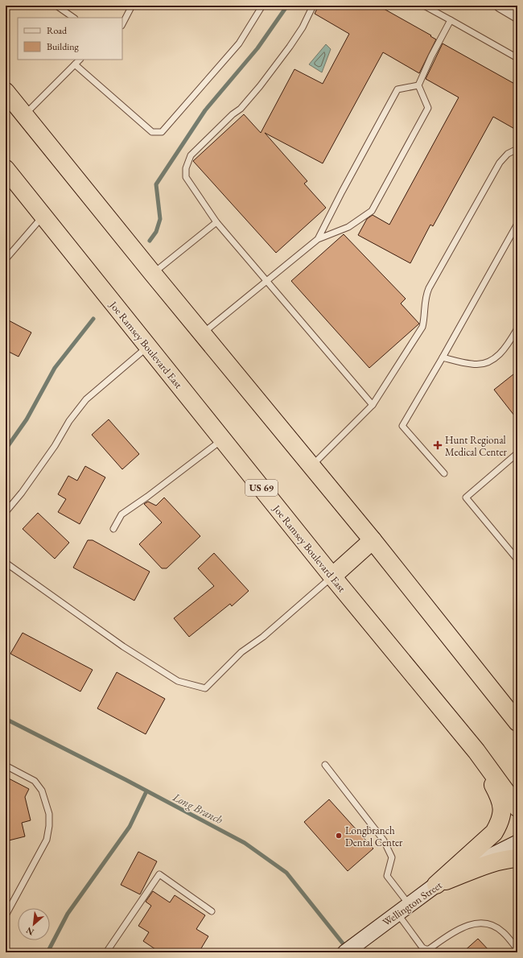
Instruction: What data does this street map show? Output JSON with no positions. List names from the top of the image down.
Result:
{
  "streets": {
    "highway": ["Joe Ramsey Boulevard East", "US 69"],
    "street": ["Wellington Street"]
  },
  "water": ["Long Branch"],
  "places": {
    "health": ["Hunt Regional Medical Center"],
    "other": ["Longbranch Dental Center"]
  },
  "legend": ["Road", "Building"],
  "north": "bottom left"
}
